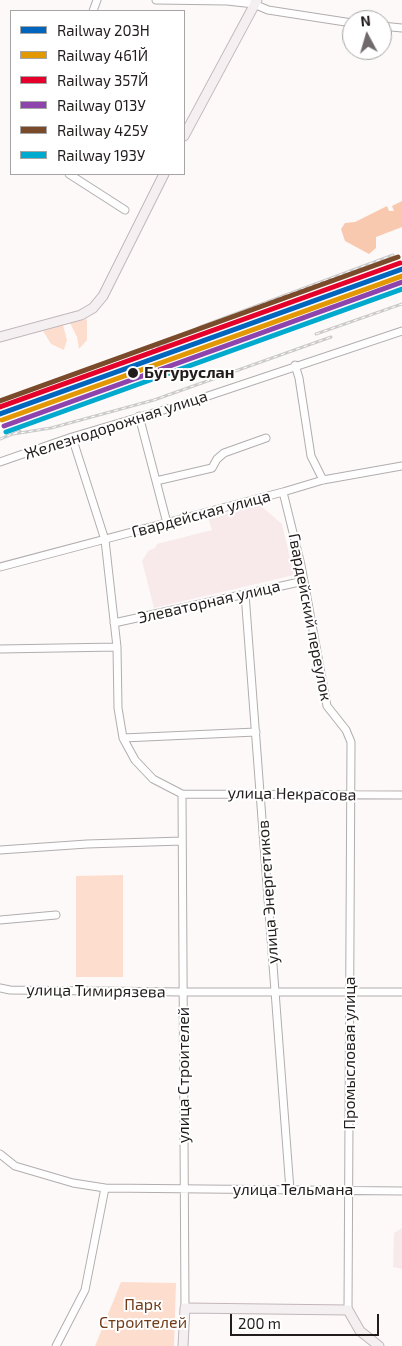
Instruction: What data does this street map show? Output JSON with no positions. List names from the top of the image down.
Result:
{
  "streets": {
    "street": [
      "Железнодорожная улица",
      "Гвардейская улица",
      "Элеваторная улица",
      "Гвардейский переулок",
      "улица Некрасова",
      "улица Энергетиков",
      "улица Тимирязева",
      "Промысловая улица",
      "улица Строителей",
      "улица Тельмана"
    ]
  },
  "crossings": [
    ["Гвардейская улица", "Гвардейский переулок"],
    ["Элеваторная улица", "Гвардейский переулок"],
    ["Элеваторная улица", "улица Энергетиков"],
    ["Гвардейский переулок", "улица Некрасова"],
    ["Гвардейский переулок", "Промысловая улица"],
    ["улица Некрасова", "улица Энергетиков"],
    ["улица Некрасова", "Промысловая улица"],
    ["улица Некрасова", "улица Строителей"],
    ["улица Энергетиков", "улица Тимирязева"],
    ["улица Энергетиков", "улица Тельмана"],
    ["улица Тимирязева", "Промысловая улица"],
    ["улица Тимирязева", "улица Строителей"],
    ["Промысловая улица", "улица Тельмана"],
    ["улица Строителей", "улица Тельмана"]
  ],
  "parks": ["Парк Строителей"],
  "places": ["Бугуруслан"],
  "lines": [
    "rail line 425У",
    "rail line 357Й",
    "rail line 203Н",
    "rail line 461Й",
    "rail line 013У",
    "rail line 193У"
  ],
  "legend": [
    "Railway 203Н",
    "Railway 461Й",
    "Railway 357Й",
    "Railway 013У",
    "Railway 425У",
    "Railway 193У"
  ],
  "scale_bar": "200 m",
  "north": "top"
}
